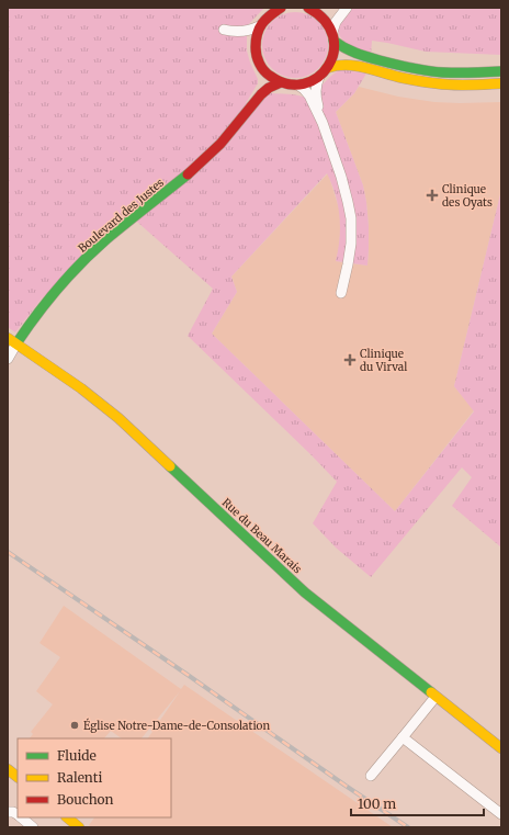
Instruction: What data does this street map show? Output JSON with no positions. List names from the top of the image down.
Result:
{
  "streets": {
    "street": ["Boulevard des Justes", "Rue du Beau Marais"]
  },
  "crossings": [
    ["Boulevard des Justes", "Rue du Beau Marais"]
  ],
  "places": {
    "health": ["Clinique des Oyats", "Clinique du Virval"],
    "other": ["Église Notre-Dame-de-Consolation"]
  },
  "legend": ["Fluide", "Ralenti", "Bouchon"],
  "scale_bar": "100 m"
}
